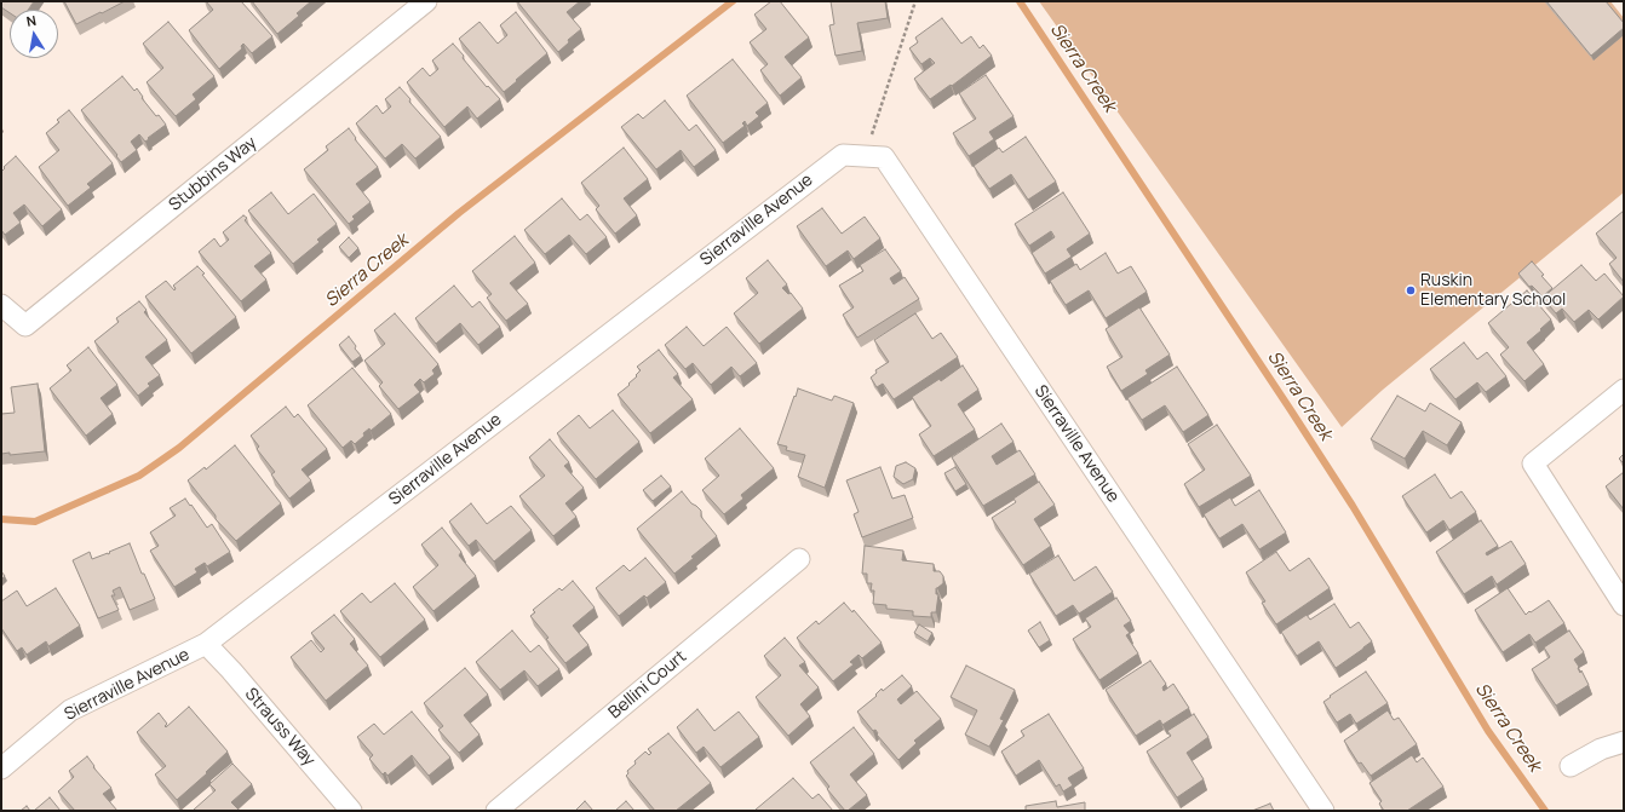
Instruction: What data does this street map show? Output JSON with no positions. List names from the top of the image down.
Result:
{
  "streets": {
    "street": [
      "Stubbins Way",
      "Sierraville Avenue",
      "Bellini Court",
      "Strauss Way"
    ]
  },
  "crossings": [
    ["Sierraville Avenue", "Strauss Way"]
  ],
  "water": ["Sierra Creek"],
  "places": ["Ruskin Elementary School"],
  "north": "top"
}
